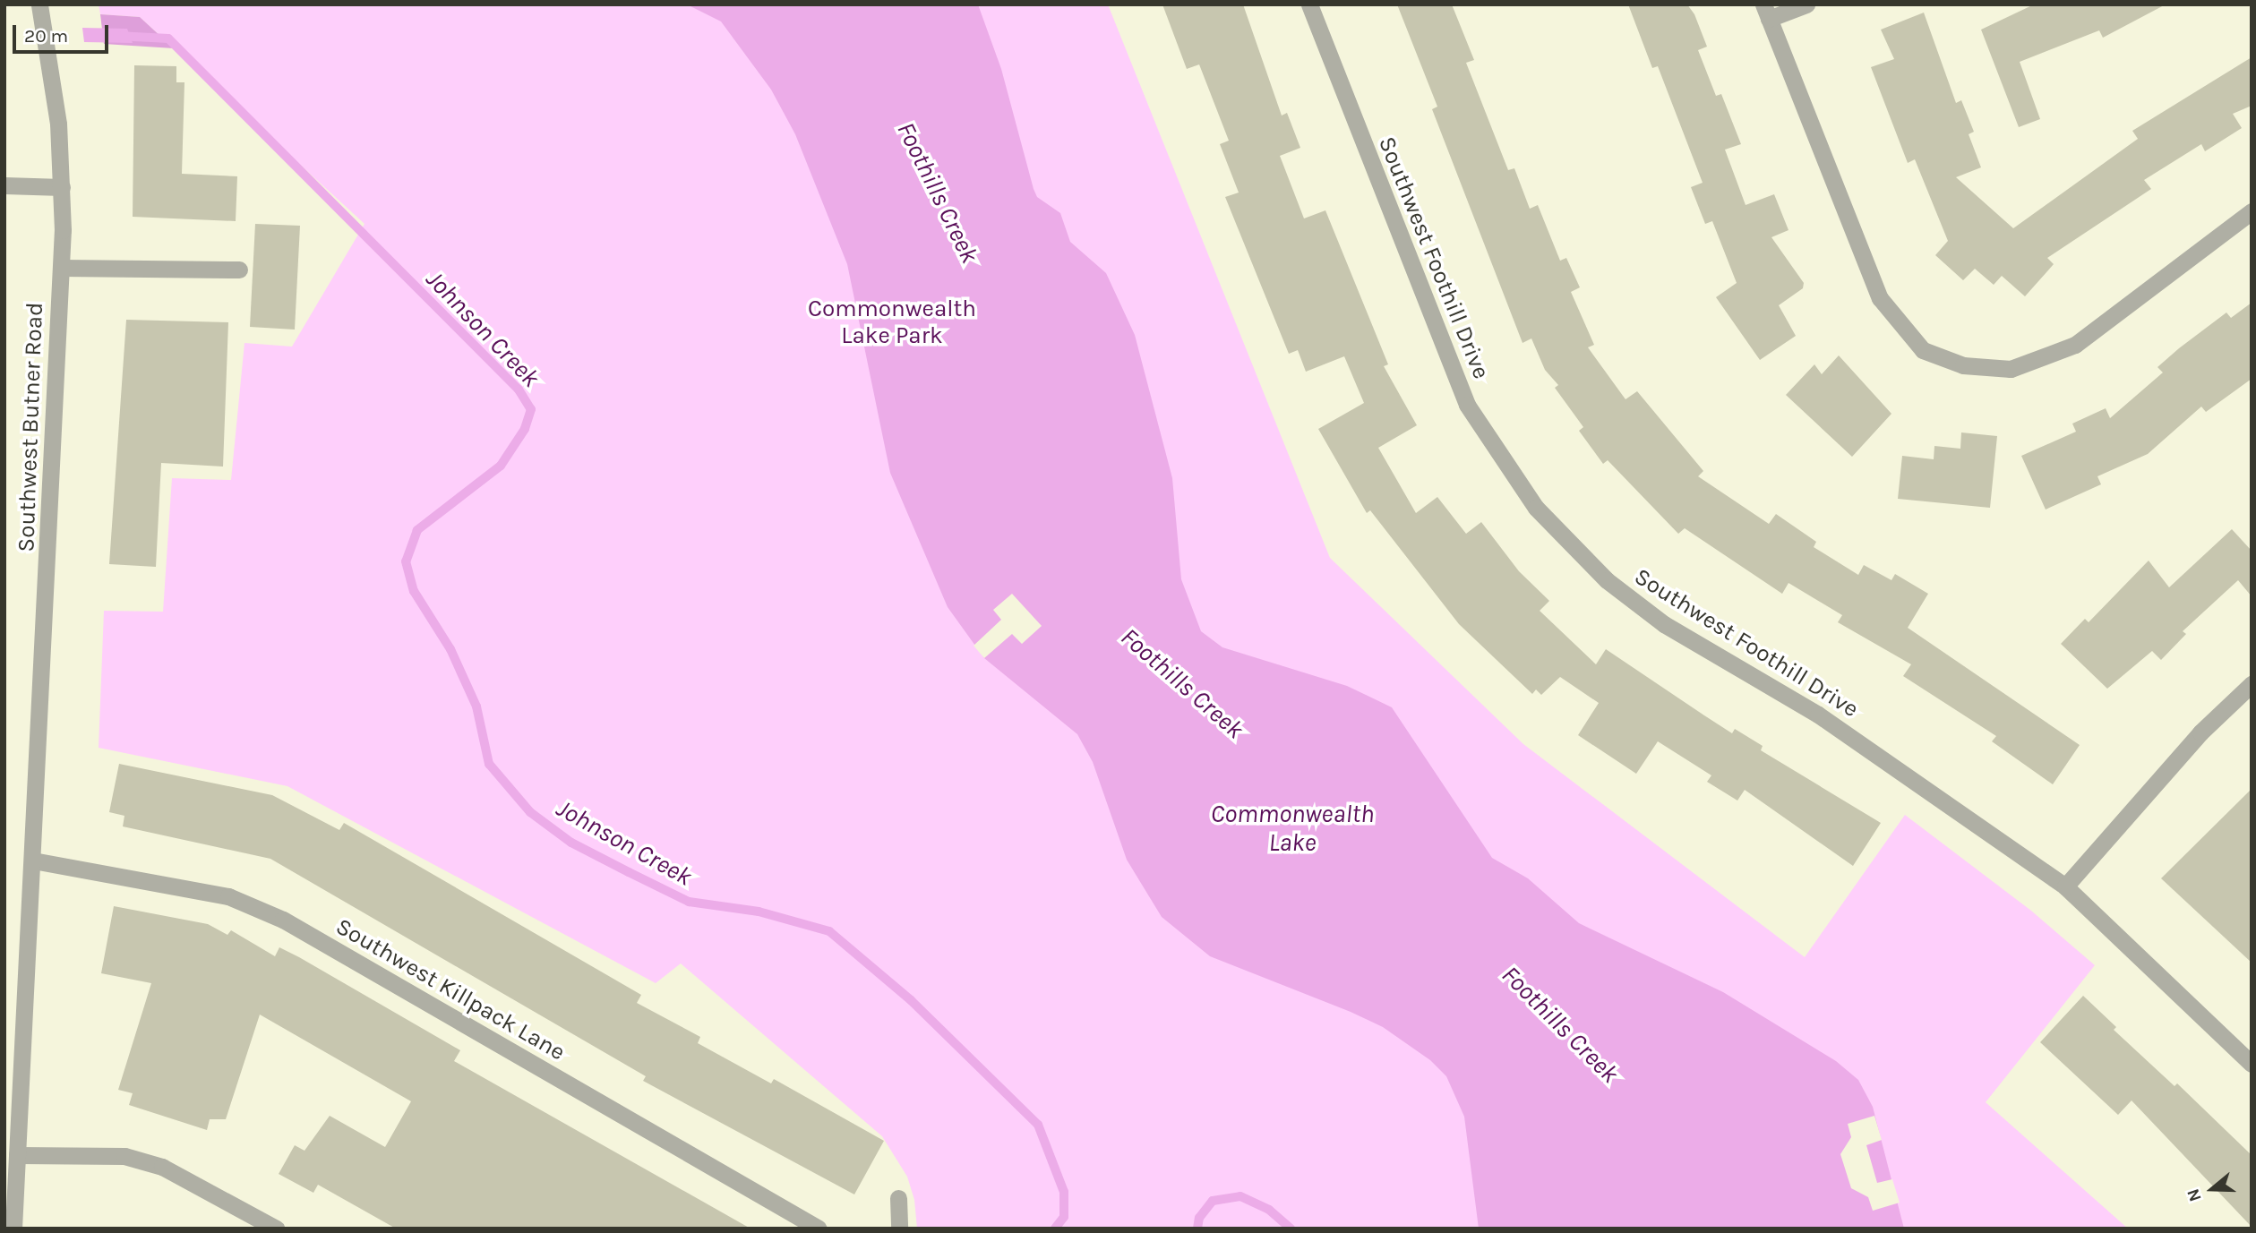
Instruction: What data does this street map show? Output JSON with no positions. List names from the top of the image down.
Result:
{
  "streets": {
    "street": ["Southwest Foothill Drive", "Southwest Butner Road", "Southwest Killpack Lane"]
  },
  "crossings": [
    ["Southwest Butner Road", "Southwest Killpack Lane"]
  ],
  "water": ["Foothills Creek", "Johnson Creek", "Commonwealth Lake"],
  "parks": ["Commonwealth Lake Park"],
  "scale_bar": "20 m",
  "north": "left"
}
